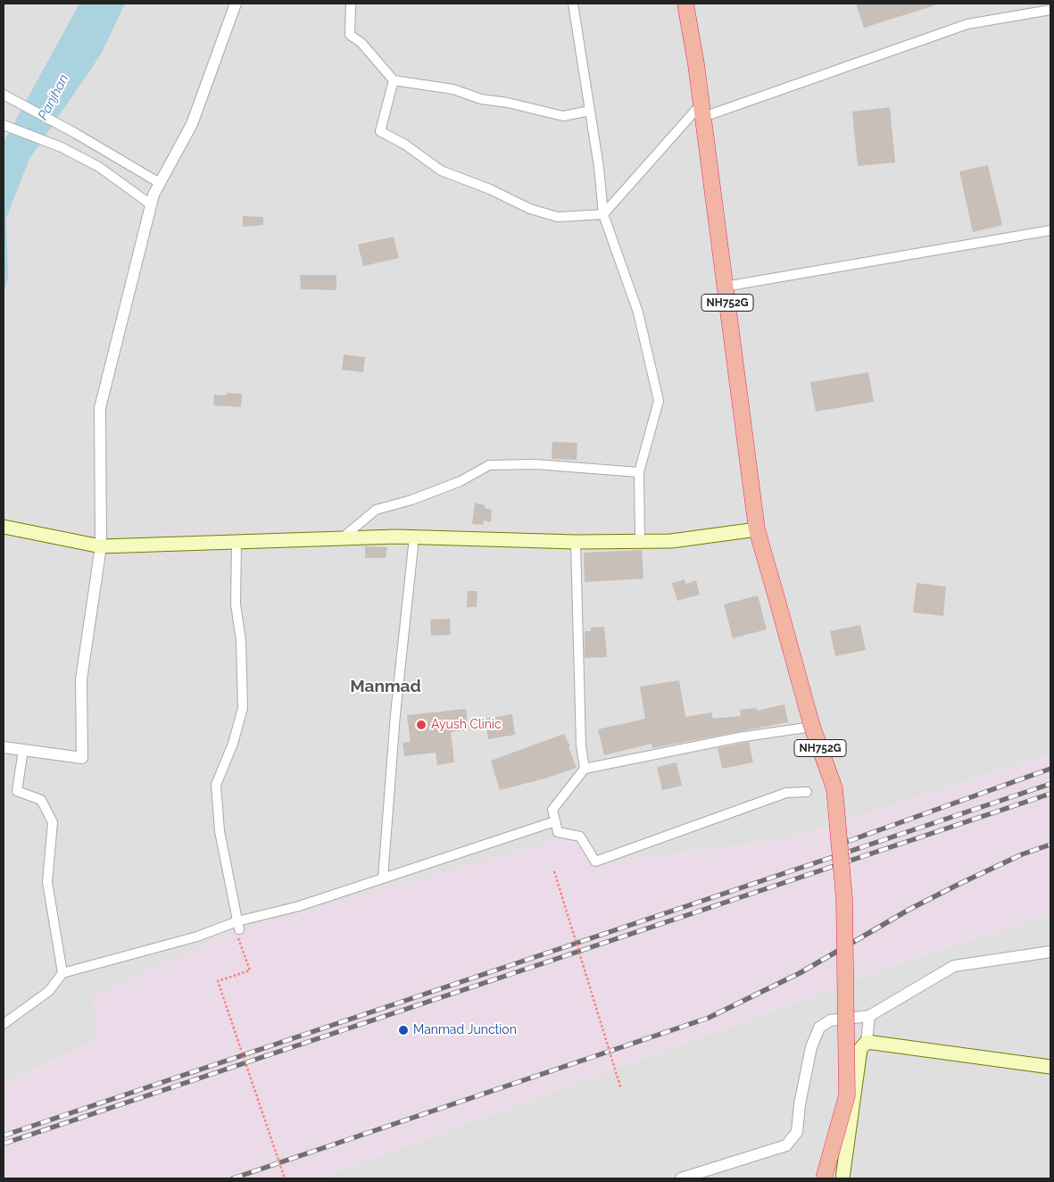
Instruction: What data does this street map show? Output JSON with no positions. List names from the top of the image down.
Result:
{
  "streets": {
    "highway": ["NH752G"]
  },
  "districts": ["Manmad"],
  "water": ["Panjhan"],
  "places": ["Ayush Clinic", "Manmad Junction"]
}
